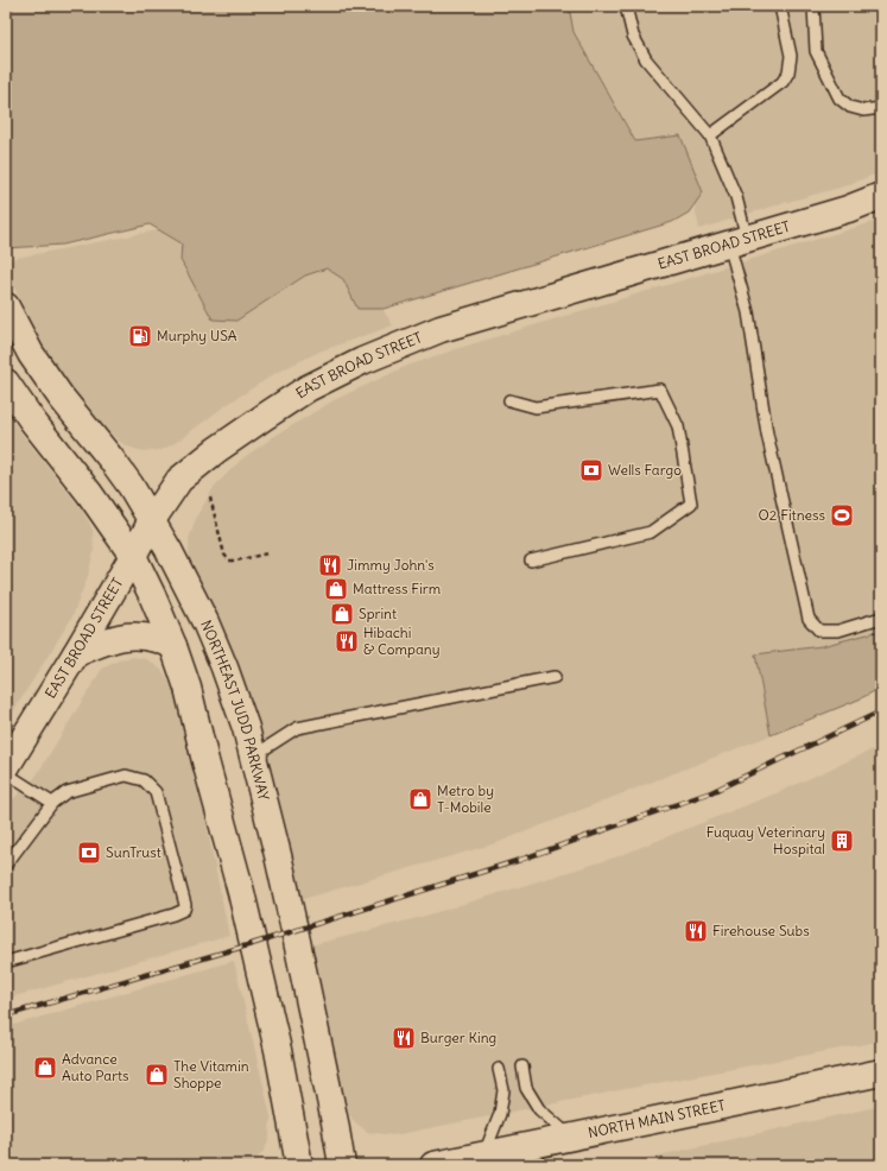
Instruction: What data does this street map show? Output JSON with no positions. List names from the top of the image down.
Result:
{
  "streets": {
    "main road": ["EAST BROAD STREET", "NORTHEAST JUDD PARKWAY", "NORTH MAIN STREET"]
  },
  "crossings": [
    ["EAST BROAD STREET", "NORTHEAST JUDD PARKWAY"]
  ],
  "places": {
    "fuel station": ["Murphy USA"],
    "bank": ["Wells Fargo", "SunTrust"],
    "sports": ["O2 Fitness"],
    "restaurant": [
      "Jimmy John's",
      "Hibachi & Company",
      "Firehouse Subs",
      "Burger King"
    ],
    "shop": [
      "Mattress Firm",
      "Sprint",
      "Metro by T-Mobile",
      "Advance Auto Parts",
      "The Vitamin Shoppe"
    ],
    "building": ["Fuquay Veterinary Hospital"]
  }
}
